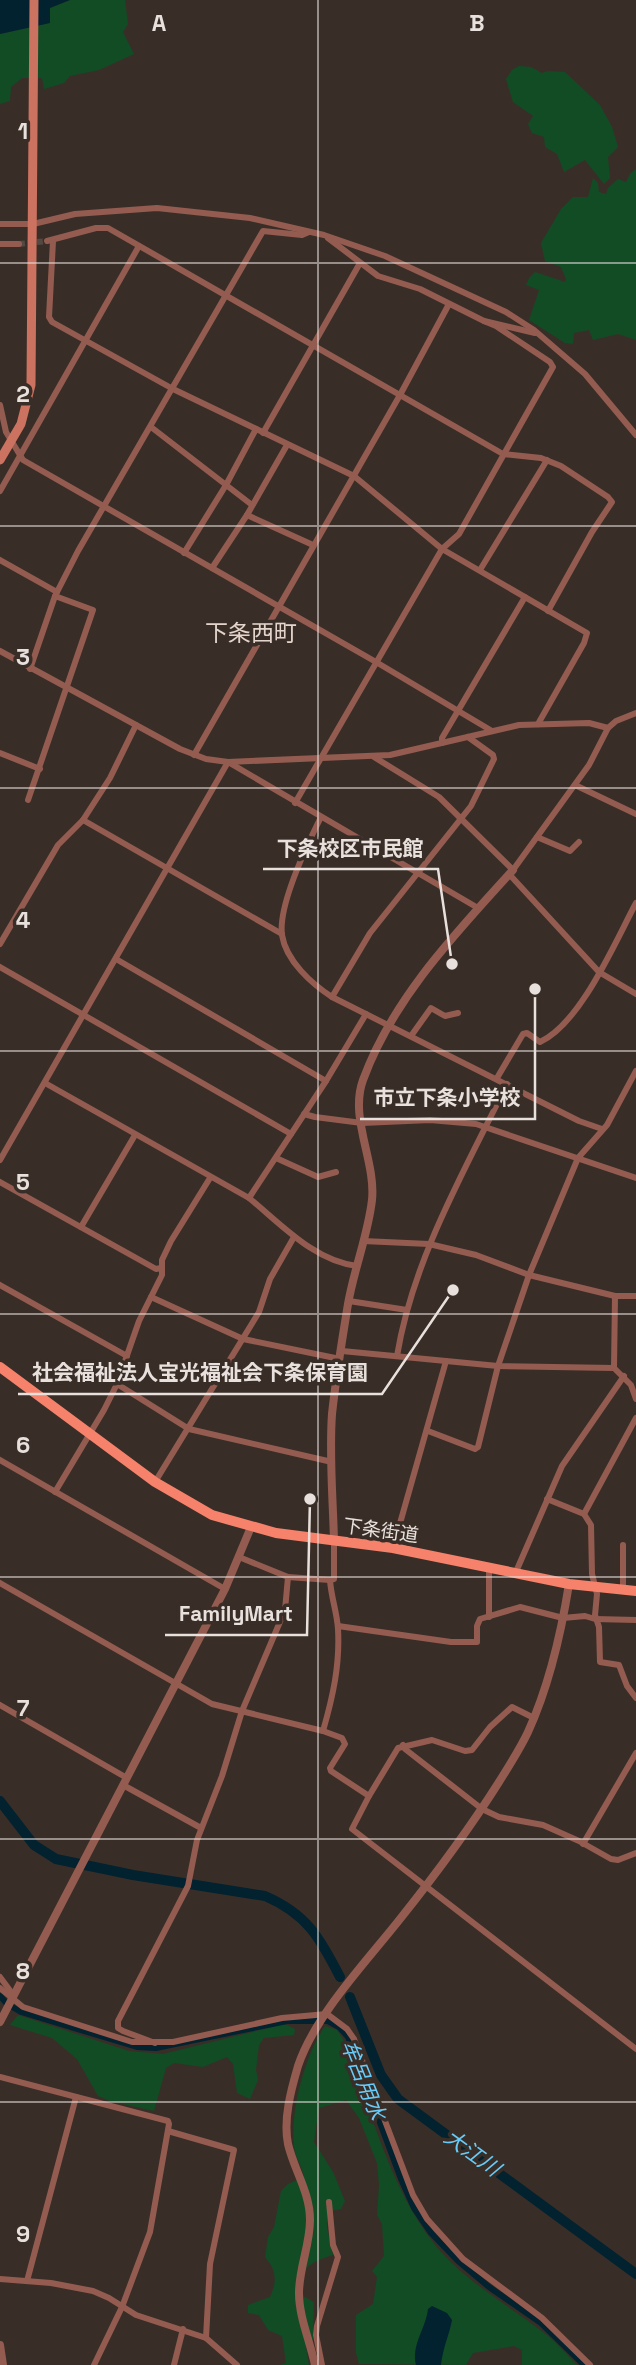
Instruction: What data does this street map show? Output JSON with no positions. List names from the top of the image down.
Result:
{
  "streets": {
    "main road": ["下条街道"]
  },
  "districts": ["下条西町"],
  "water": ["牟呂用水", "大江川"],
  "places": [
    "下条校区市民館",
    "市立下条小学校",
    "社会福祉法人宝光福祉会下条保育園",
    "FamilyMart"
  ],
  "grid": {
    "columns": ["A", "B"],
    "rows": [
      "1",
      "2",
      "3",
      "4",
      "5",
      "6",
      "7",
      "8",
      "9"
    ]
  }
}
